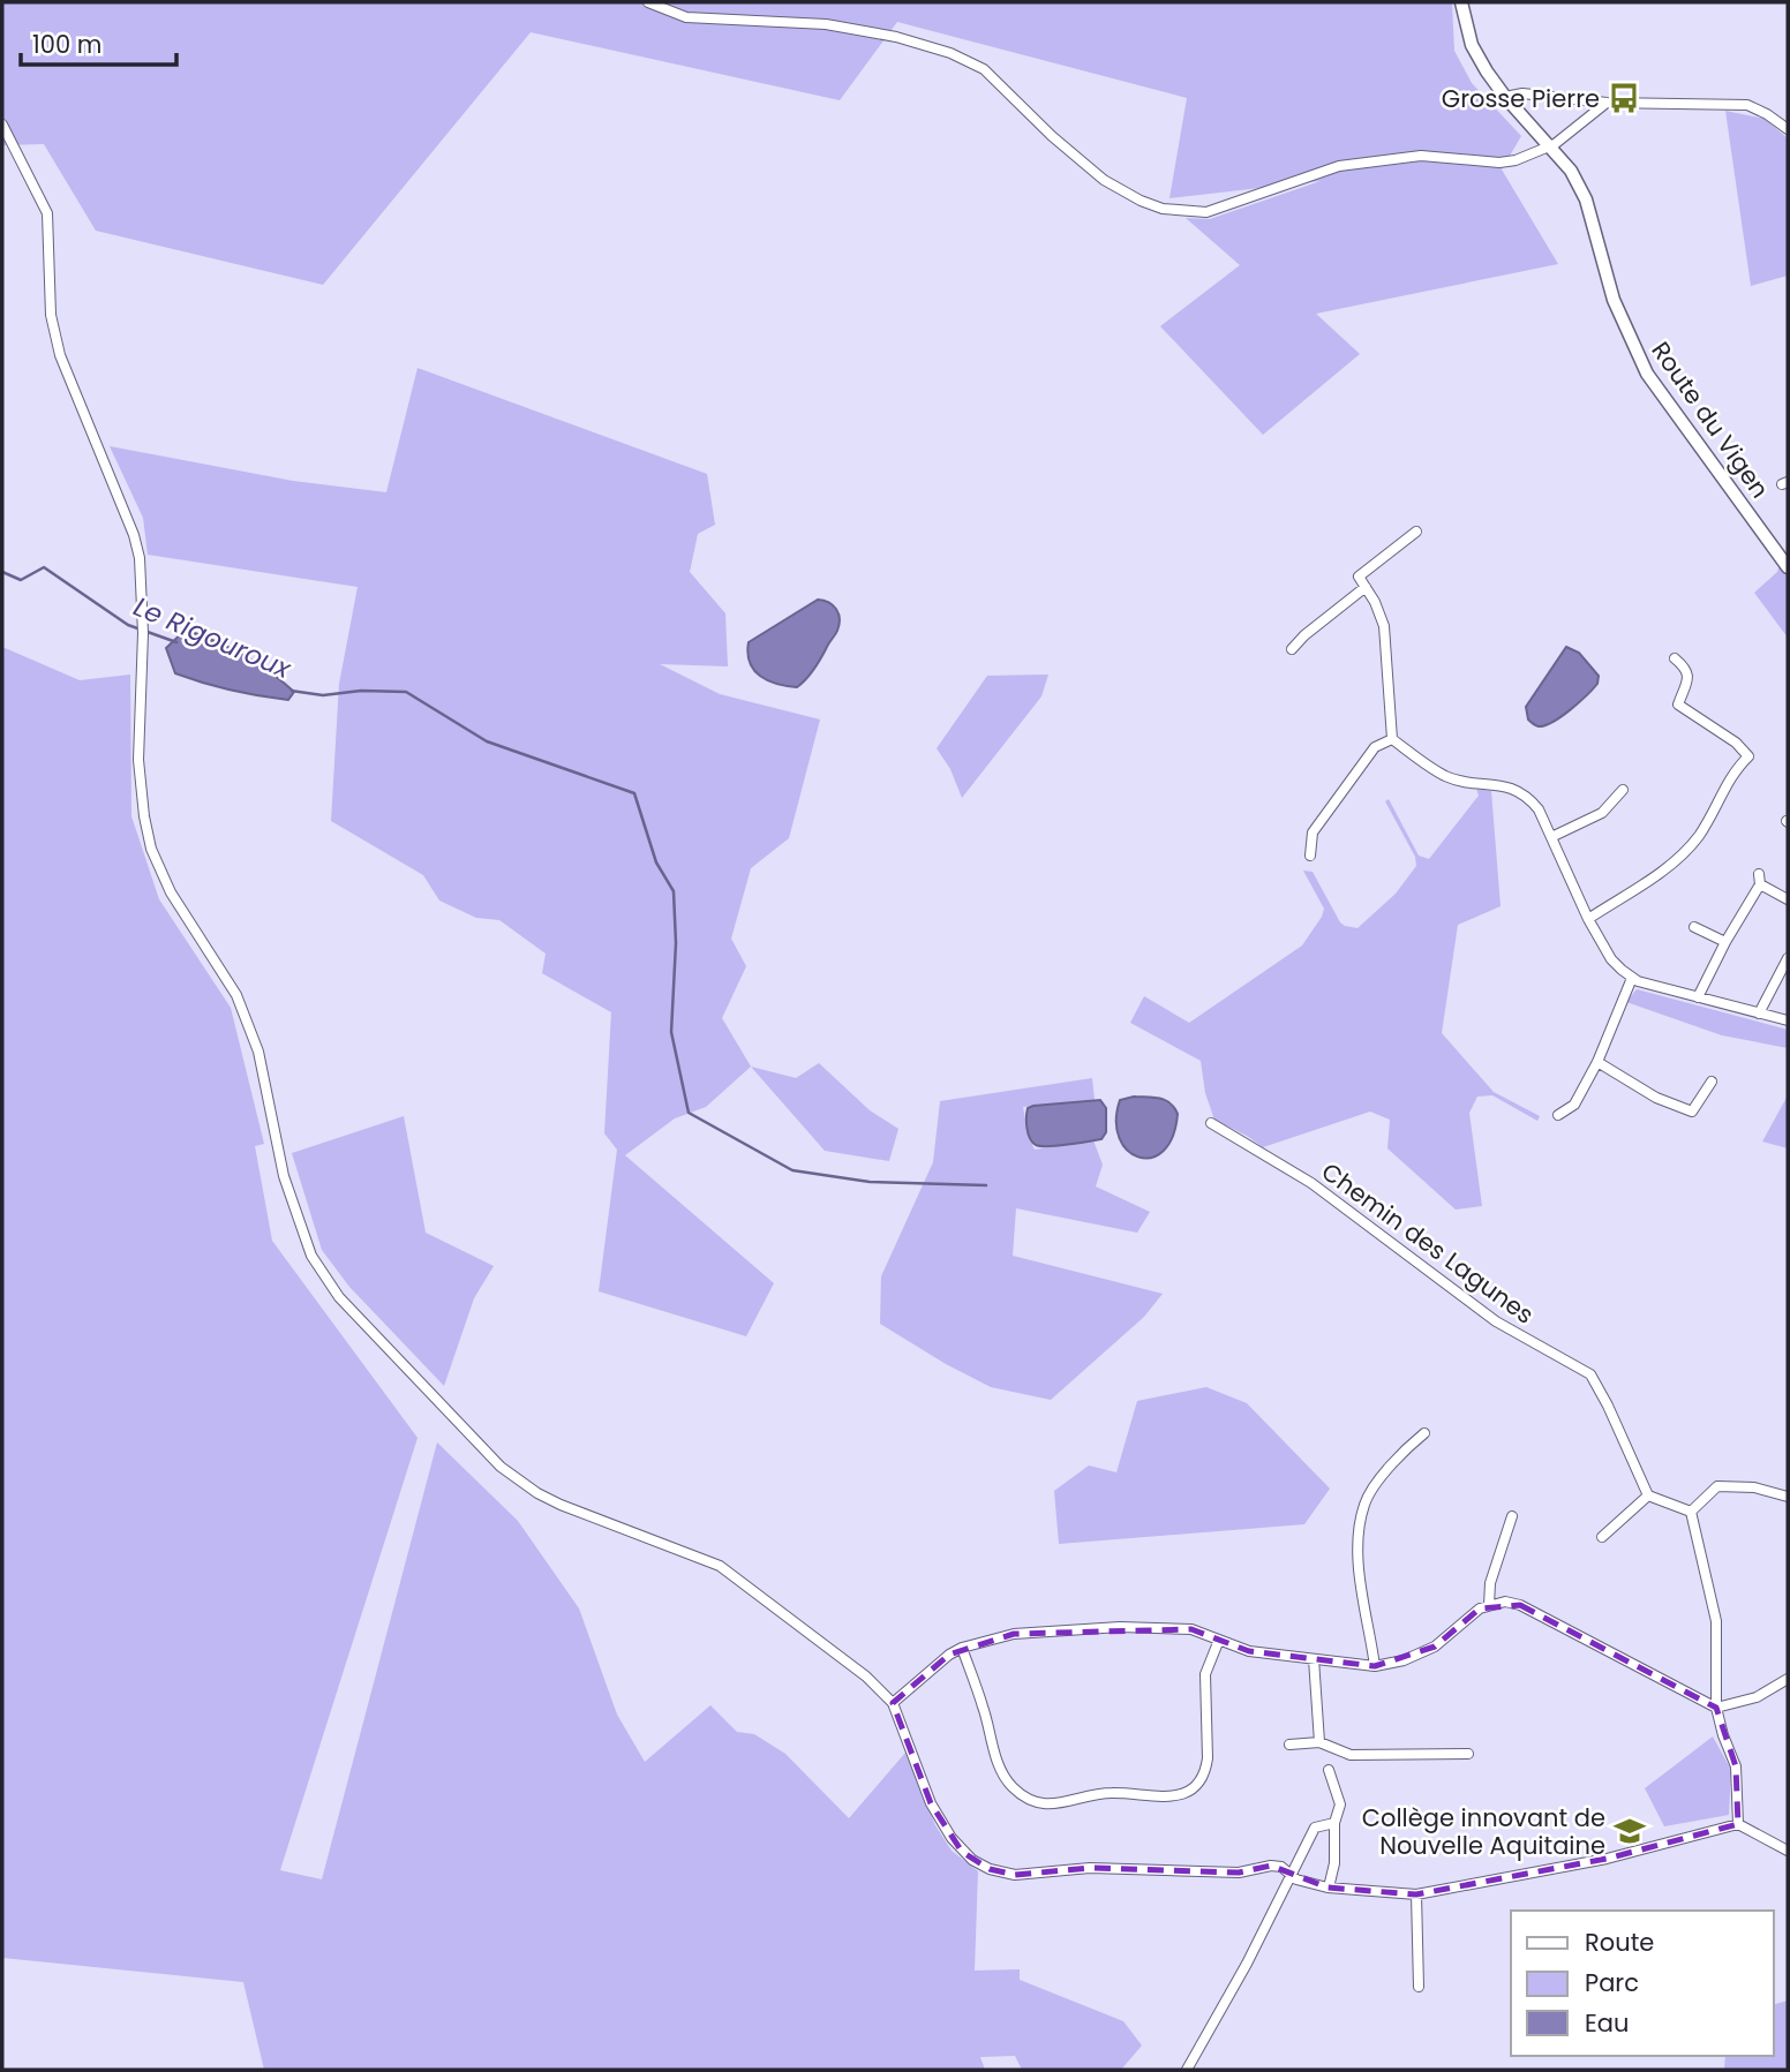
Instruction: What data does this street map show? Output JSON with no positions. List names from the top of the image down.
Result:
{
  "streets": {
    "street": ["Route du Vigen", "Chemin des Lagunes"]
  },
  "water": ["Le Rigouroux"],
  "places": {
    "bus stop": ["Grosse Pierre"],
    "school or university": ["Collège innovant de Nouvelle Aquitaine"]
  },
  "legend": ["Route", "Parc", "Eau"],
  "scale_bar": "100 m"
}
